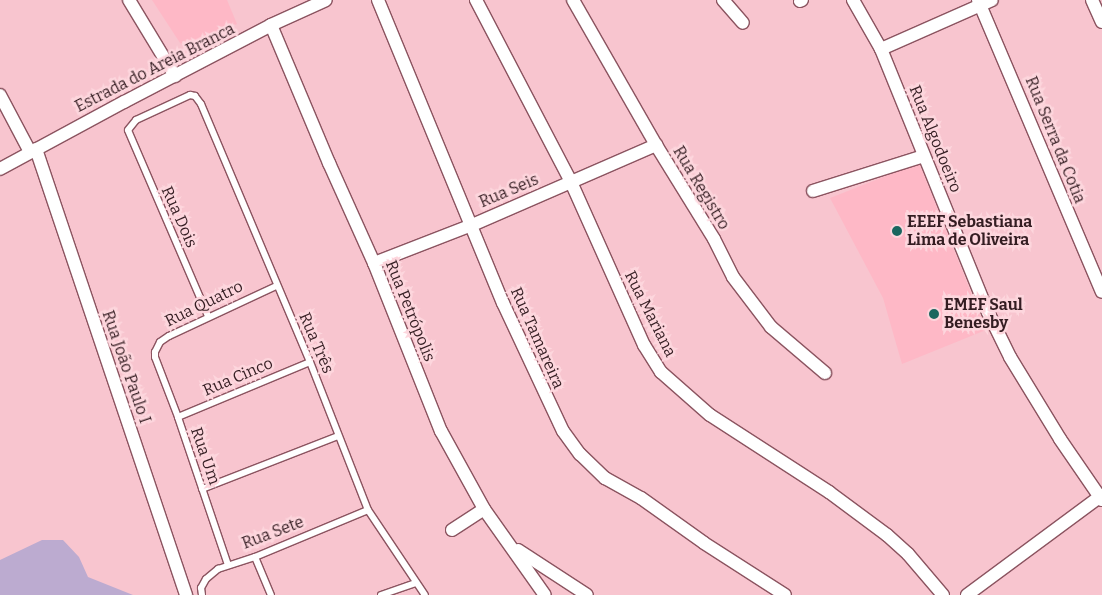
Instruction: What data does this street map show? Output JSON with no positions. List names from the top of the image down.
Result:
{
  "streets": {
    "street": [
      "Estrada do Areia Branca",
      "Rua Algodoeiro",
      "Rua Serra da Cotia",
      "Rua Registro",
      "Rua Seis",
      "Rua Petrópolis",
      "Rua Mariana",
      "Rua Tamareira",
      "Rua João Paulo I"
    ],
    "lane": [
      "Rua Dois",
      "Rua Quatro",
      "Rua Três",
      "Rua Cinco",
      "Rua Um",
      "Rua Sete"
    ]
  },
  "crossings": [
    ["Estrada do Areia Branca", "Rua Petrópolis"],
    ["Estrada do Areia Branca", "Rua João Paulo I"],
    ["Rua Registro", "Rua Seis"],
    ["Rua Seis", "Rua Petrópolis"],
    ["Rua Seis", "Rua Mariana"],
    ["Rua Seis", "Rua Tamareira"],
    ["Rua Dois", "Rua Quatro"],
    ["Rua Dois", "Rua Três"],
    ["Rua Quatro", "Rua Três"],
    ["Rua Quatro", "Rua Um"],
    ["Rua Três", "Rua Cinco"],
    ["Rua Três", "Rua Sete"],
    ["Rua Cinco", "Rua Um"],
    ["Rua Um", "Rua Sete"]
  ],
  "places": ["EEEF Sebastiana Lima de Oliveira", "EMEF Saul Benesby"]
}
